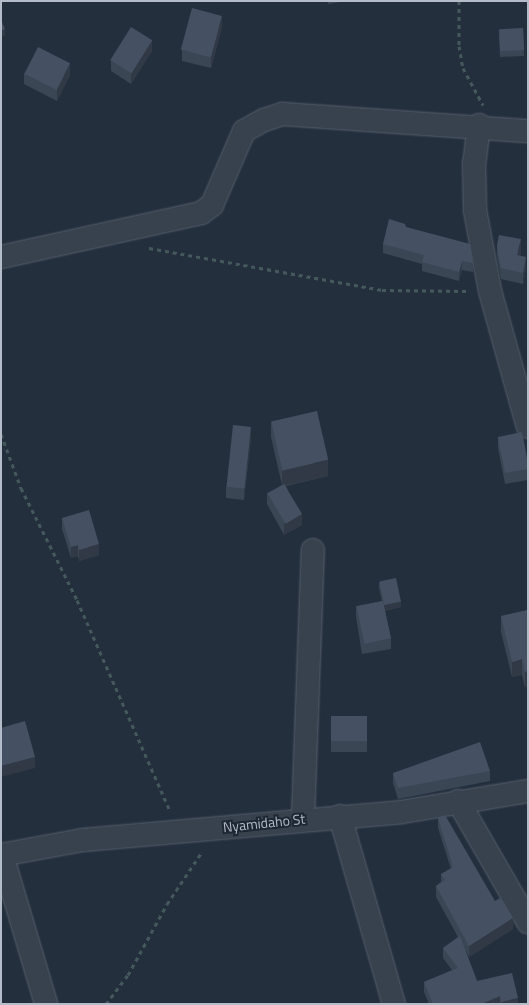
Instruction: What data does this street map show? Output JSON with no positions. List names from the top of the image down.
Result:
{
  "streets": {
    "street": ["Nyamidaho St"]
  }
}
